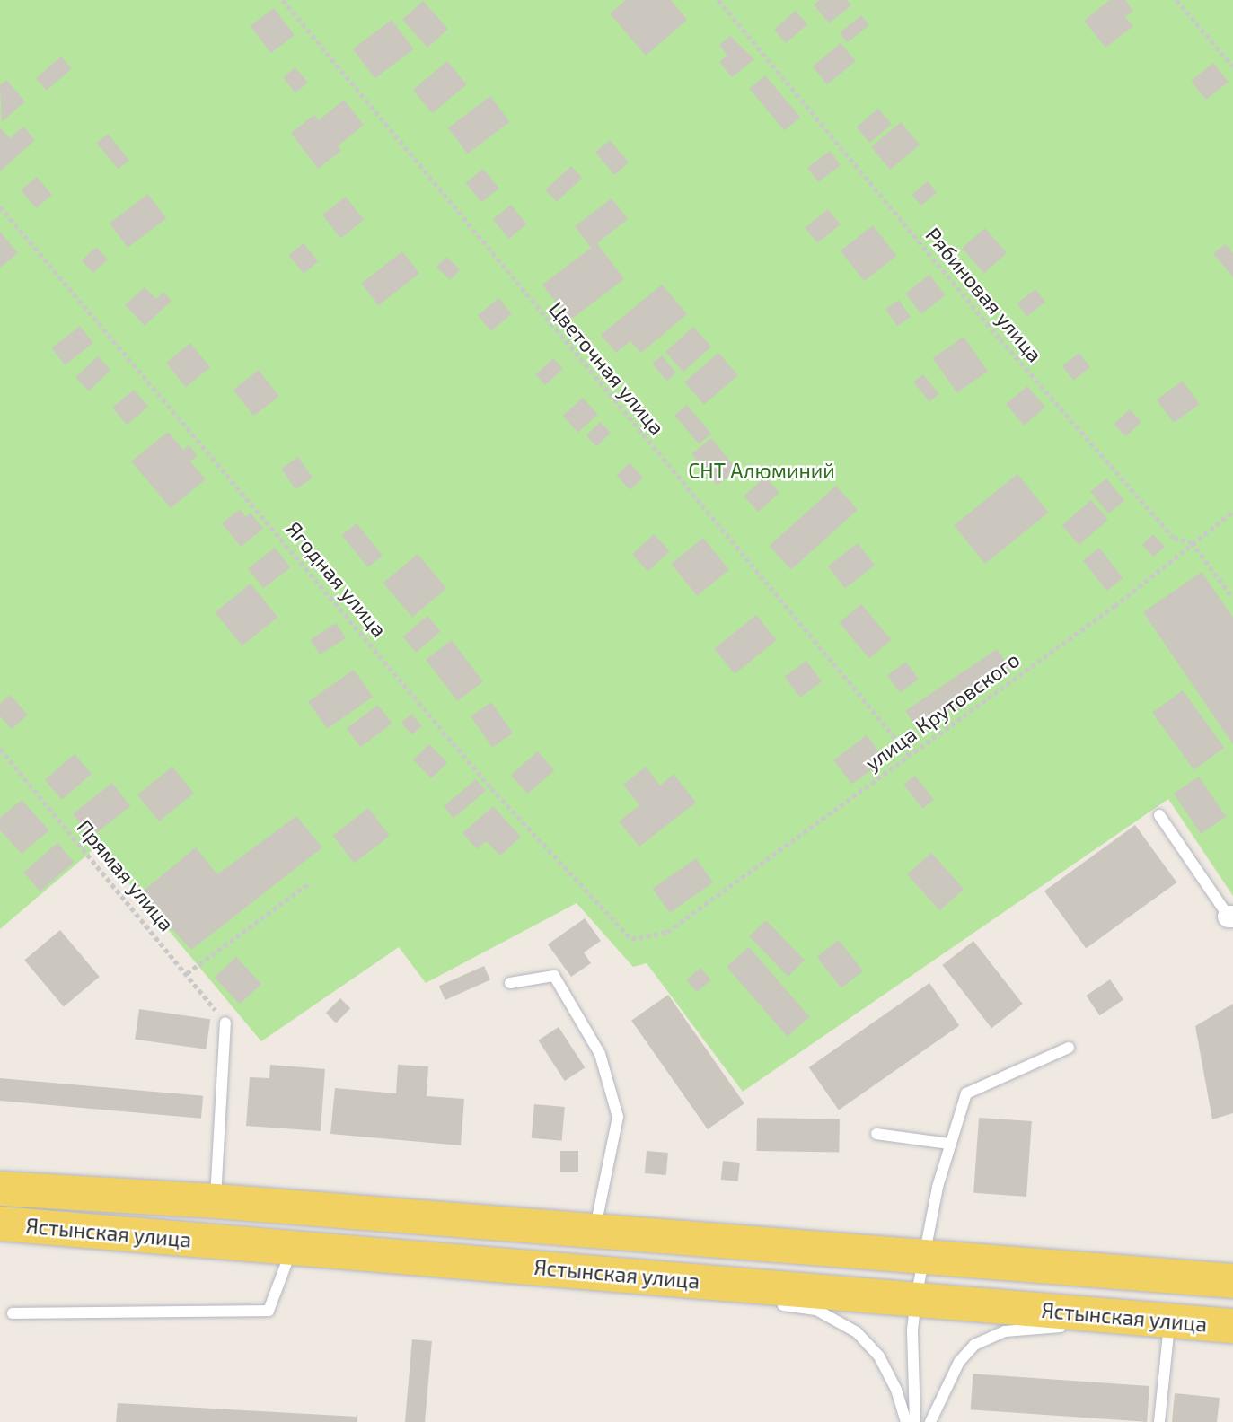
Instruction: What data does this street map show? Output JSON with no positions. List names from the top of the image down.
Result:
{
  "streets": {
    "main road": ["Ястынская улица"],
    "path": [
      "Рябиновая улица",
      "Цветочная улица",
      "Ягодная улица",
      "улица Крутовского",
      "Прямая улица"
    ]
  },
  "crossings": [
    ["Рябиновая улица", "улица Крутовского"],
    ["Цветочная улица", "улица Крутовского"],
    ["Ягодная улица", "улица Крутовского"]
  ],
  "parks": ["СНТ Алюминий"]
}
